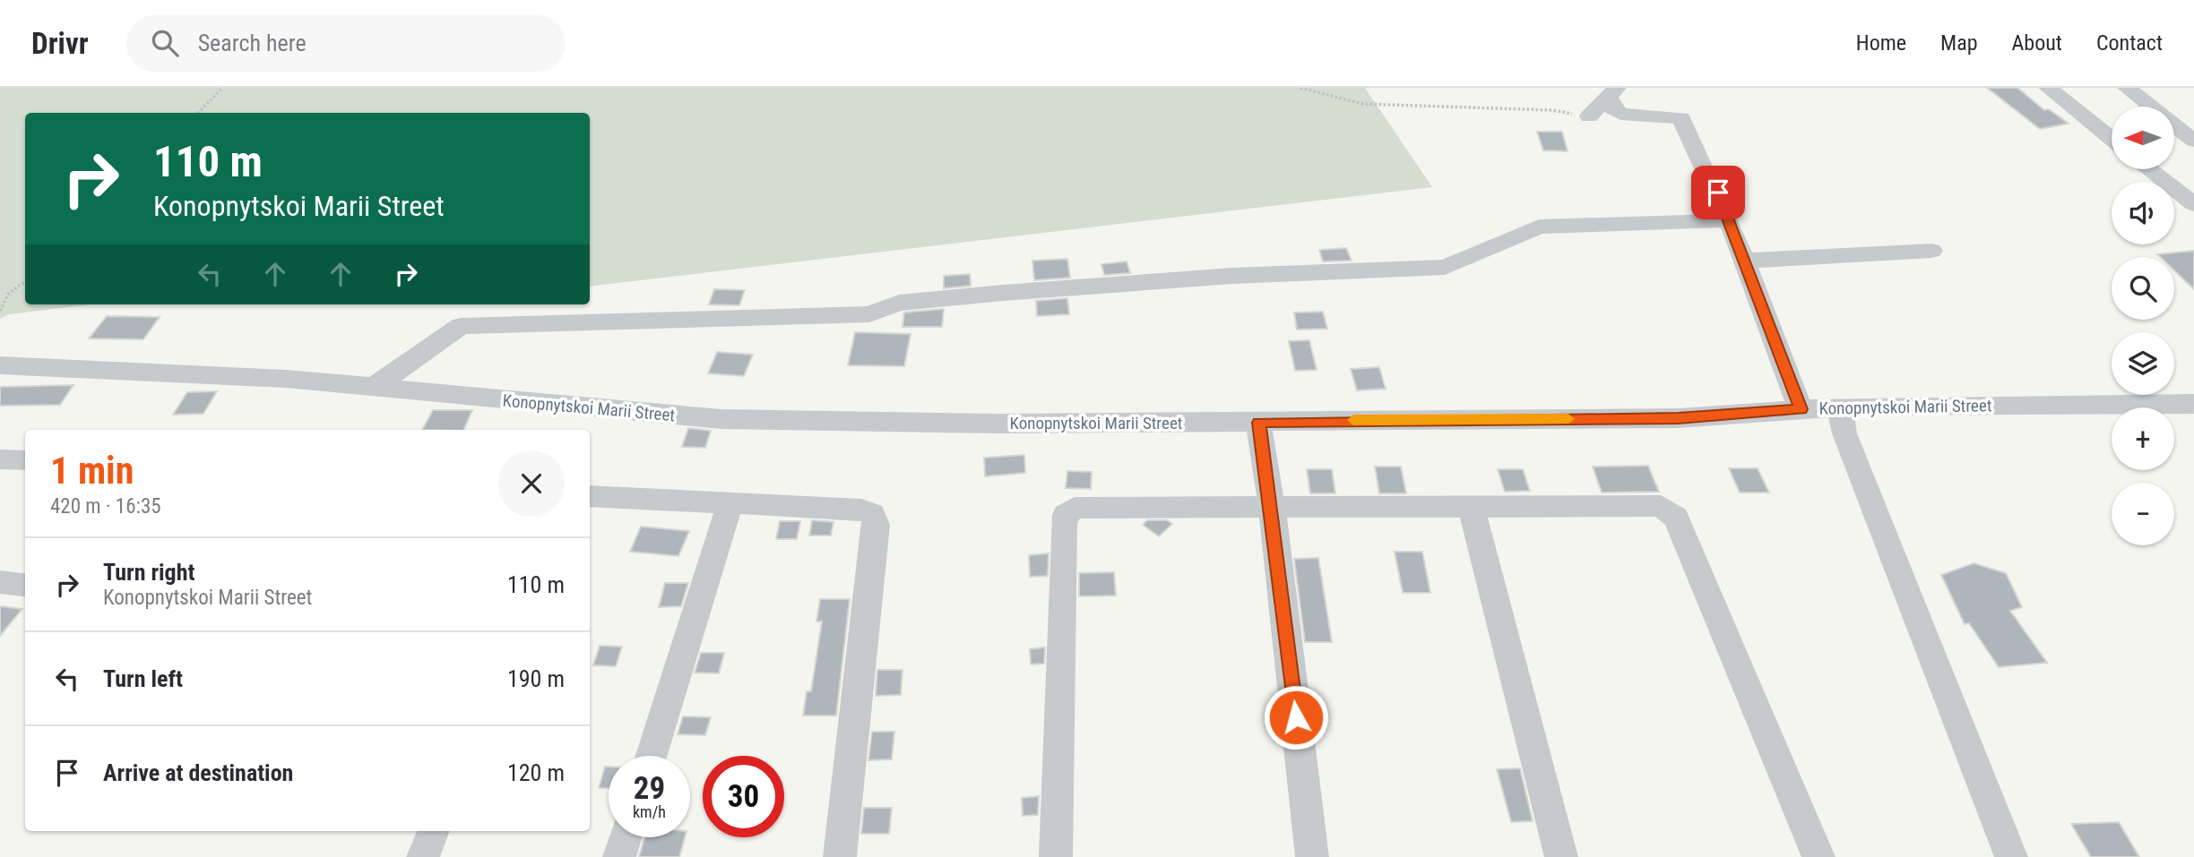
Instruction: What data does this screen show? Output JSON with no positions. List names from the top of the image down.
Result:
{
  "streets": {
    "street": ["Konopnytskoi Marii Street"]
  },
  "north": "left",
  "page": {
    "header": "Drivr",
    "search": "Search here",
    "nav": [
      "Home",
      "Map",
      "About",
      "Contact"
    ],
    "map_buttons": ["+", "−"],
    "turn": ["110 m", "Konopnytskoi Marii Street"],
    "heading": ["1 min", "420 m · 16:35"],
    "list": [
      {
        "name": "Turn right",
        "note": "Konopnytskoi Marii Street",
        "value": "110 m"
      },
      {
        "name": "Turn left",
        "value": "190 m"
      },
      {
        "name": "Arrive at destination",
        "value": "120 m"
      }
    ],
    "speed": "29 km/h",
    "limit": "30"
  }
}
